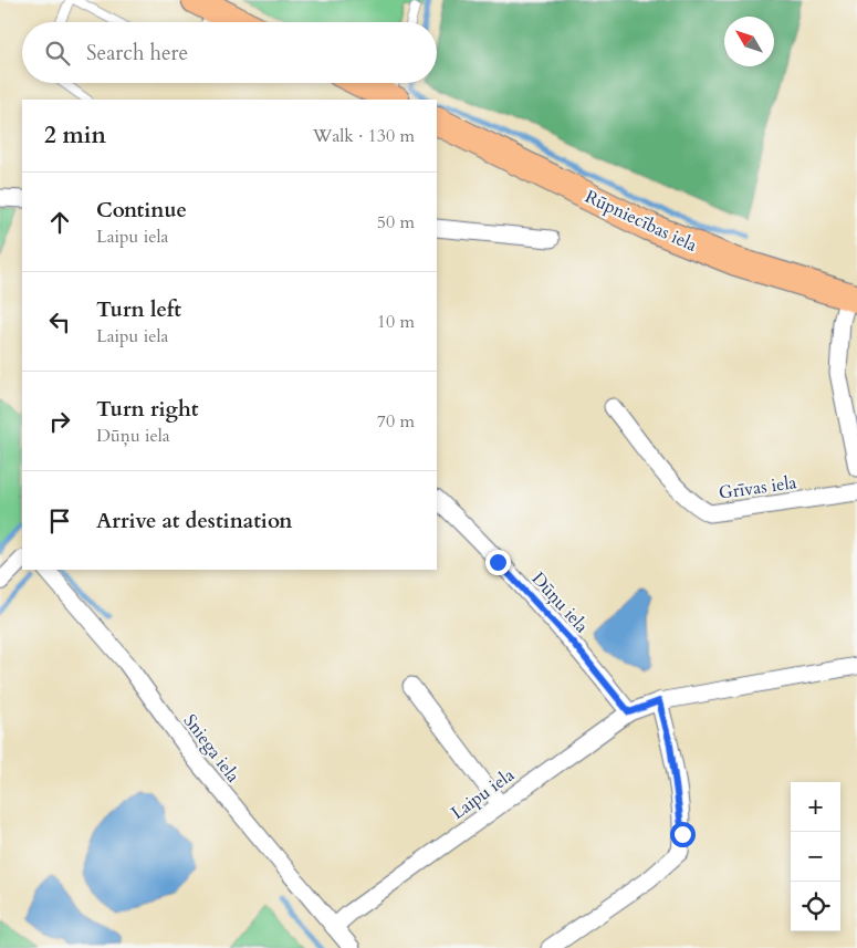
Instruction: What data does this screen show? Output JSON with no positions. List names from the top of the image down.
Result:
{
  "streets": {
    "main road": ["Rūpniecības iela"],
    "street": [
      "Grīvas iela",
      "Dūņu iela",
      "Sniega iela",
      "Laipu iela"
    ]
  },
  "crossings": [
    ["Dūņu iela", "Laipu iela"],
    ["Sniega iela", "Laipu iela"]
  ],
  "north": "top left",
  "page": {
    "search": "Search here",
    "heading": ["2 min", "Walk · 130 m"],
    "list": [
      ["Continue", "Laipu iela", "50 m"],
      ["Turn left", "Laipu iela", "10 m"],
      ["Turn right", "Dūņu iela", "70 m"],
      "Arrive at destination"
    ],
    "map_buttons": ["+", "−"]
  }
}
